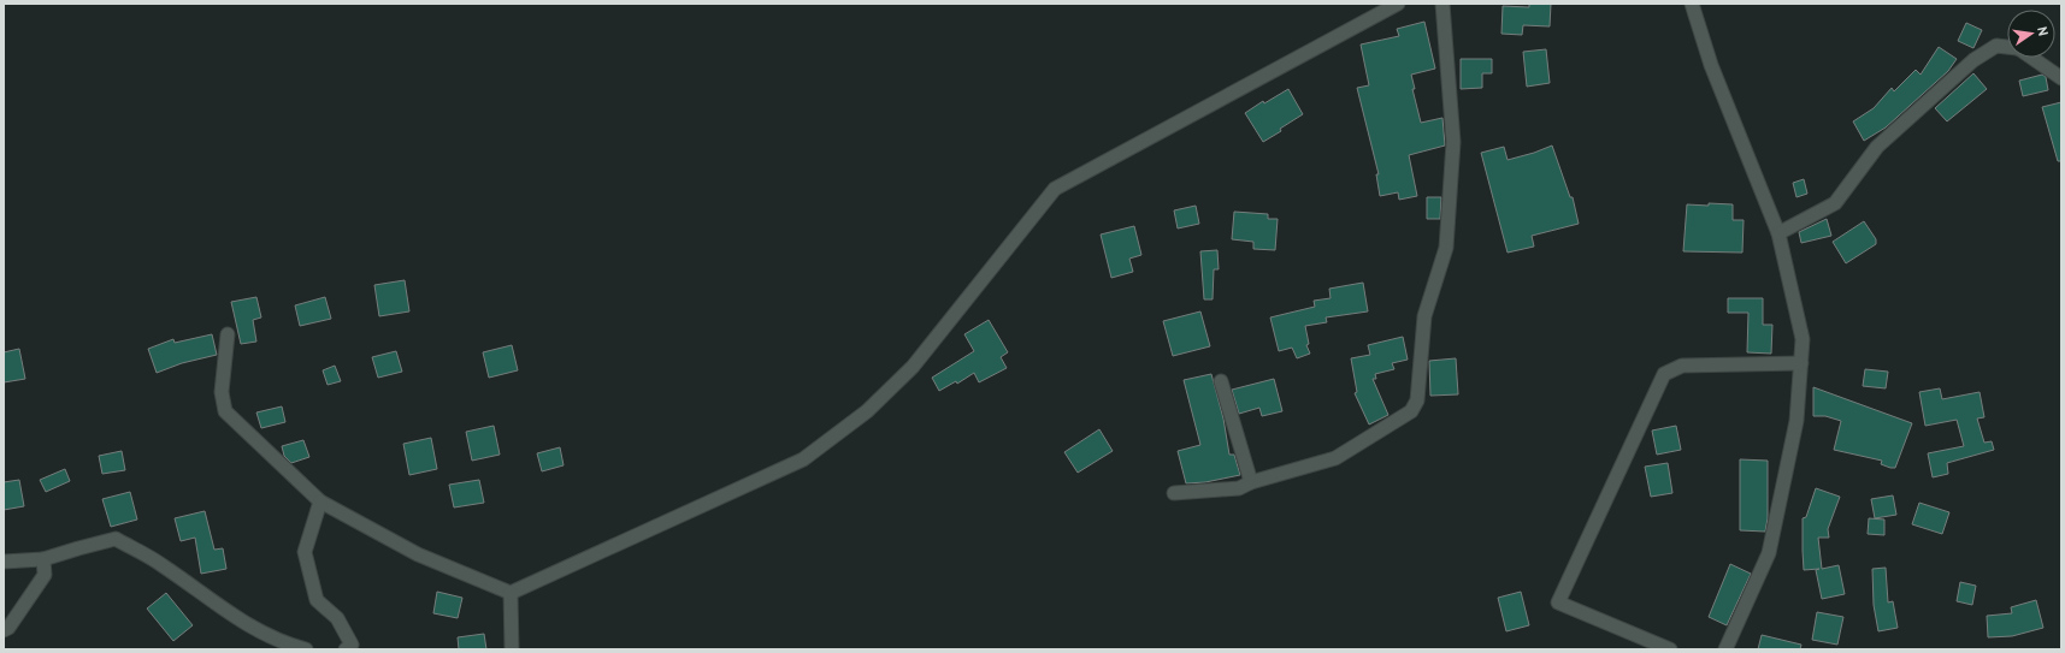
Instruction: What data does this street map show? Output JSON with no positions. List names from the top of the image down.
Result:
{
  "north": "right"
}
